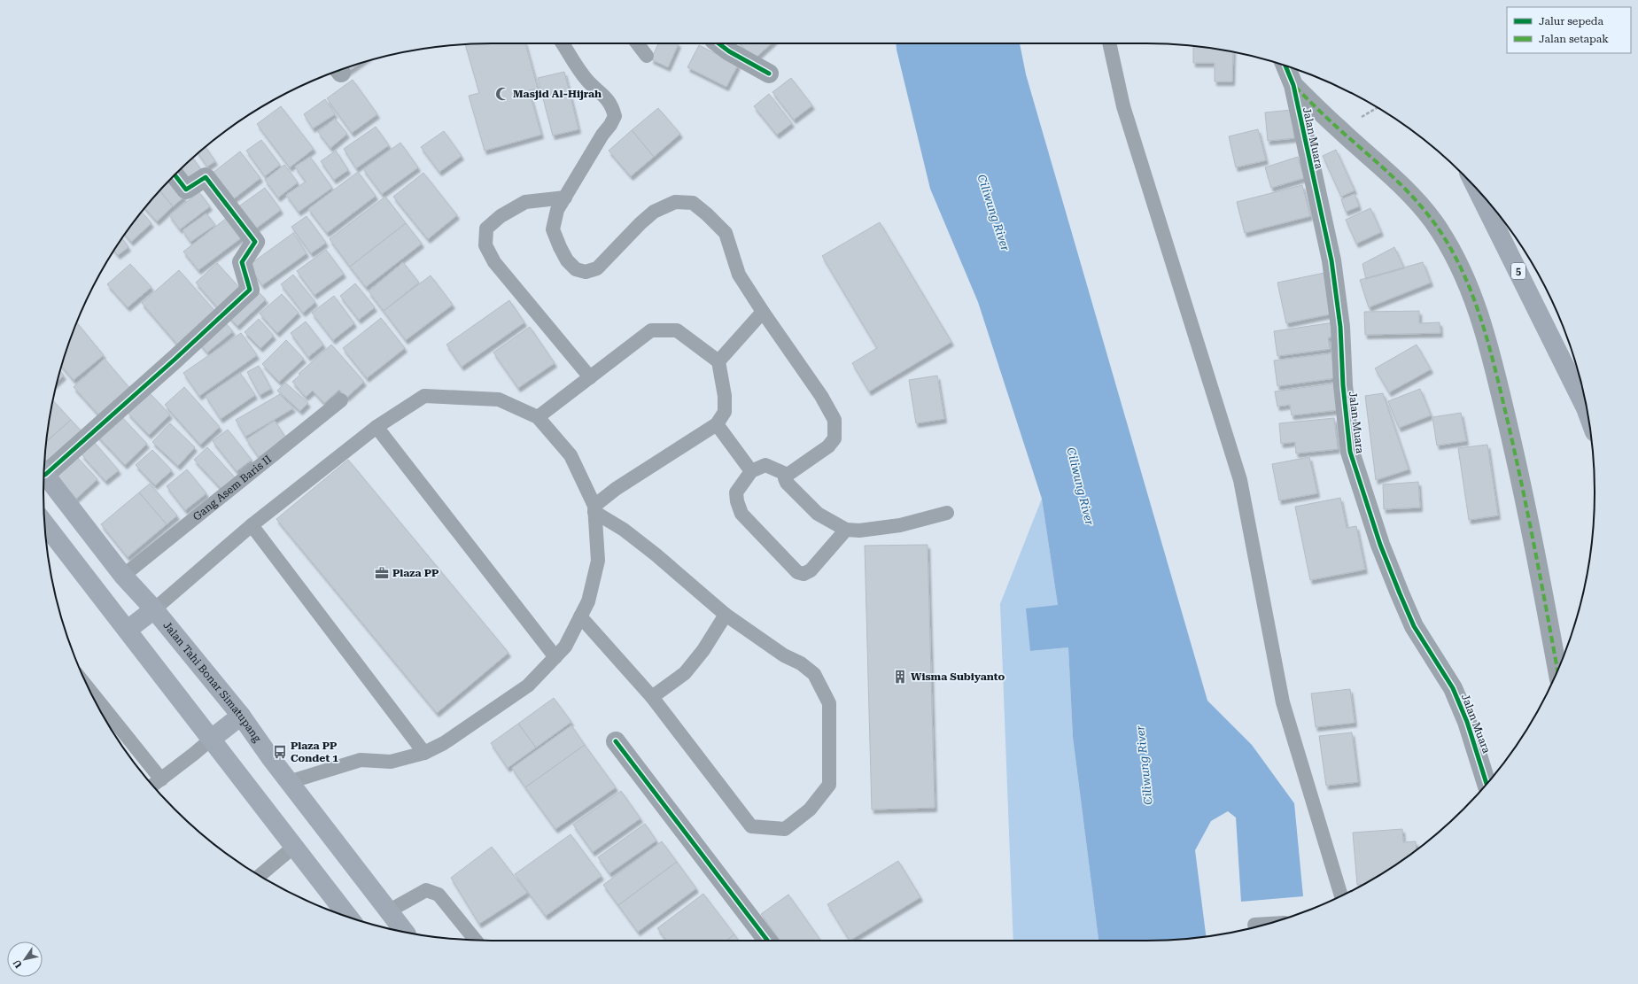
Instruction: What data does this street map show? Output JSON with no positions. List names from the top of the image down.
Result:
{
  "streets": {
    "highway": ["5", "Jalan Tahi Bonar Simatupang"],
    "street": ["Jalan Muara"],
    "lane": ["Gang Asem Baris II"]
  },
  "crossings": [
    ["Gang Asem Baris II", "Jalan Tahi Bonar Simatupang"]
  ],
  "water": ["Ciliwung River"],
  "places": {
    "mosque": ["Masjid Al-Hijrah"],
    "office": ["Plaza PP"],
    "building": ["Wisma Subiyanto"],
    "bus stop": ["Plaza PP Condet 1"]
  },
  "legend": ["Jalur sepeda", "Jalan setapak"],
  "north": "bottom left"
}
